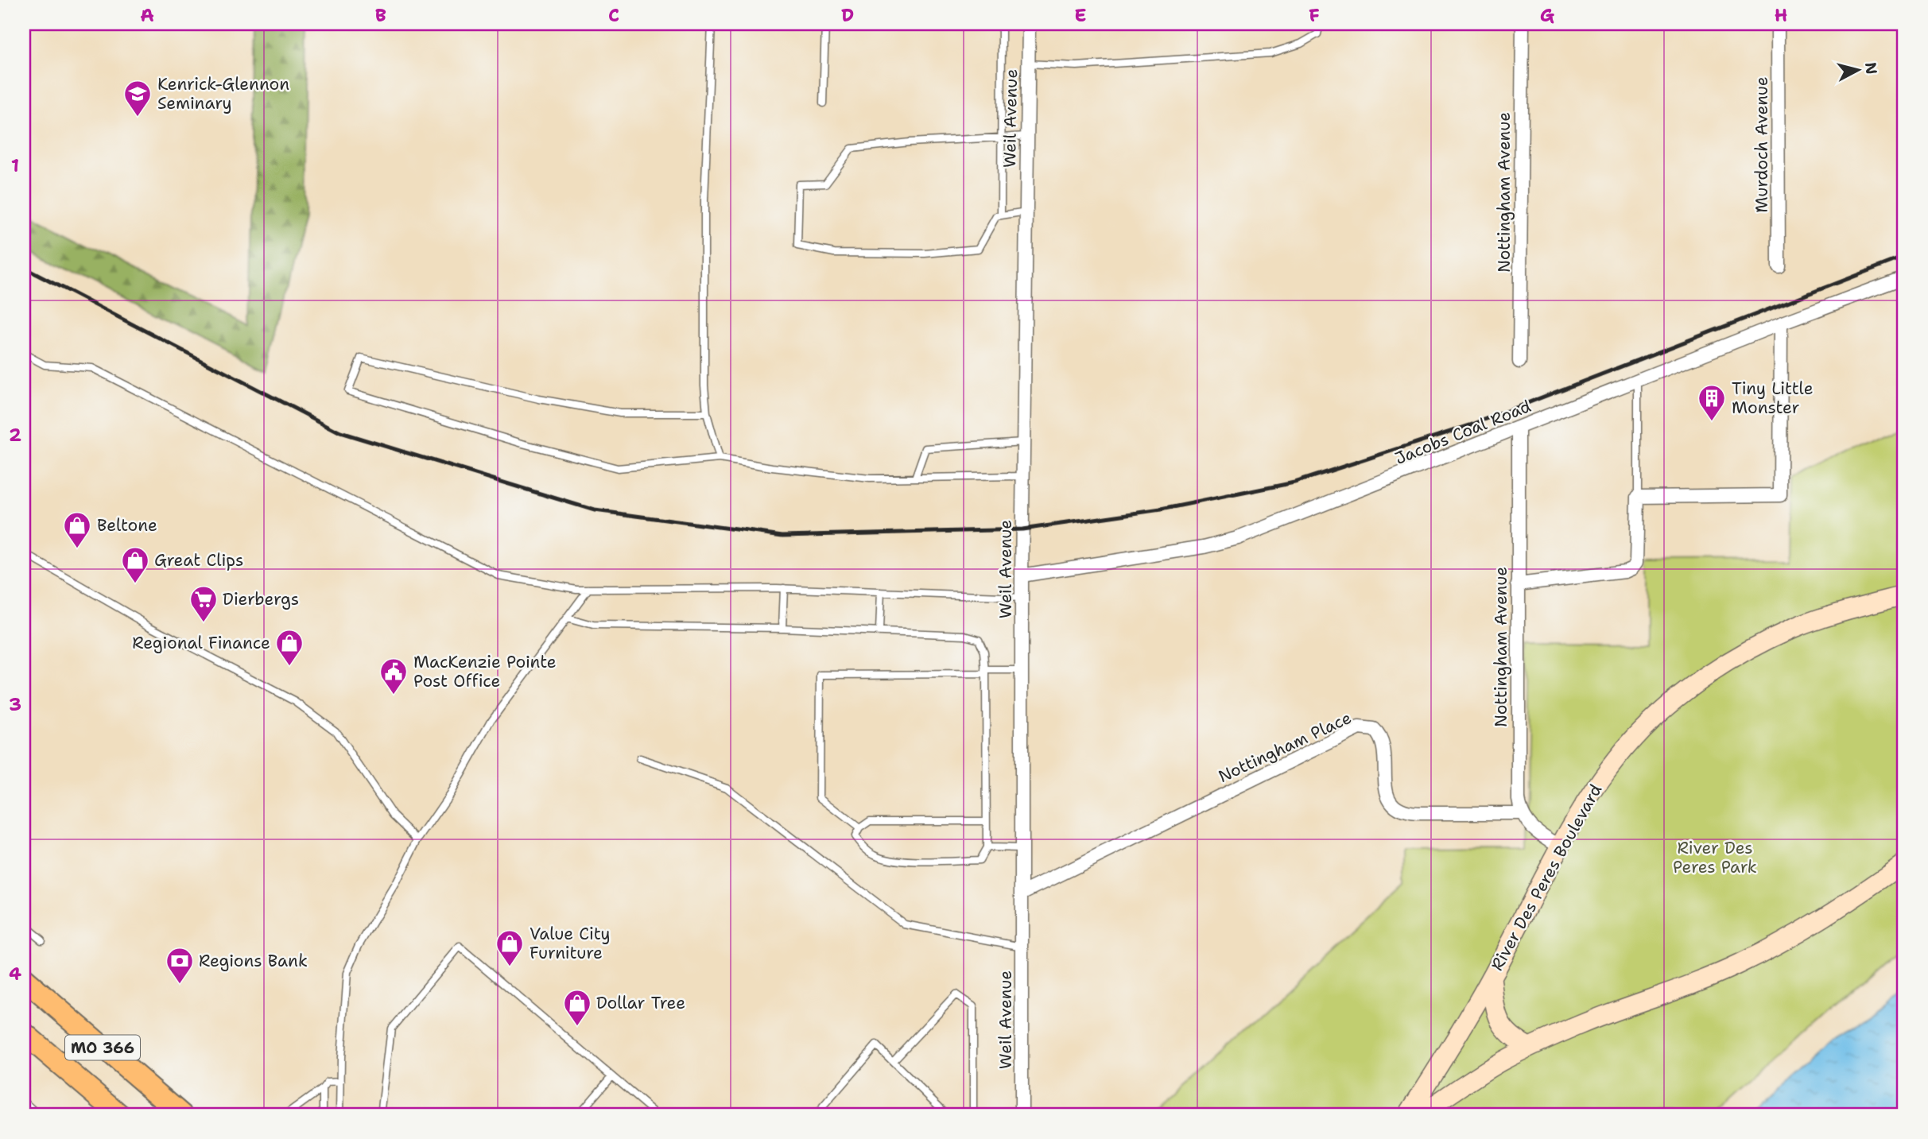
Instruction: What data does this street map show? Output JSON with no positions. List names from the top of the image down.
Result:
{
  "streets": {
    "main road": ["River Des Peres Boulevard", "MO 366"],
    "street": [
      "Weil Avenue",
      "Murdoch Avenue",
      "Nottingham Avenue",
      "Jacobs Coal Road",
      "Nottingham Place"
    ]
  },
  "crossings": [
    ["Weil Avenue", "Jacobs Coal Road"],
    ["Weil Avenue", "Nottingham Place"],
    ["Nottingham Avenue", "Jacobs Coal Road"],
    ["Nottingham Avenue", "Nottingham Place"]
  ],
  "parks": ["River Des Peres Park"],
  "places": {
    "school or university": ["Kenrick-Glennon Seminary"],
    "building": ["Tiny Little Monster"],
    "shop": [
      "Beltone",
      "Great Clips",
      "Regional Finance",
      "Value City Furniture",
      "Dollar Tree"
    ],
    "supermarket": ["Dierbergs"],
    "public building": ["MacKenzie Pointe Post Office"],
    "bank": ["Regions Bank"]
  },
  "north": "right",
  "grid": {
    "columns": [
      "A",
      "B",
      "C",
      "D",
      "E",
      "F",
      "G",
      "H"
    ],
    "rows": [
      "1",
      "2",
      "3",
      "4"
    ]
  }
}
